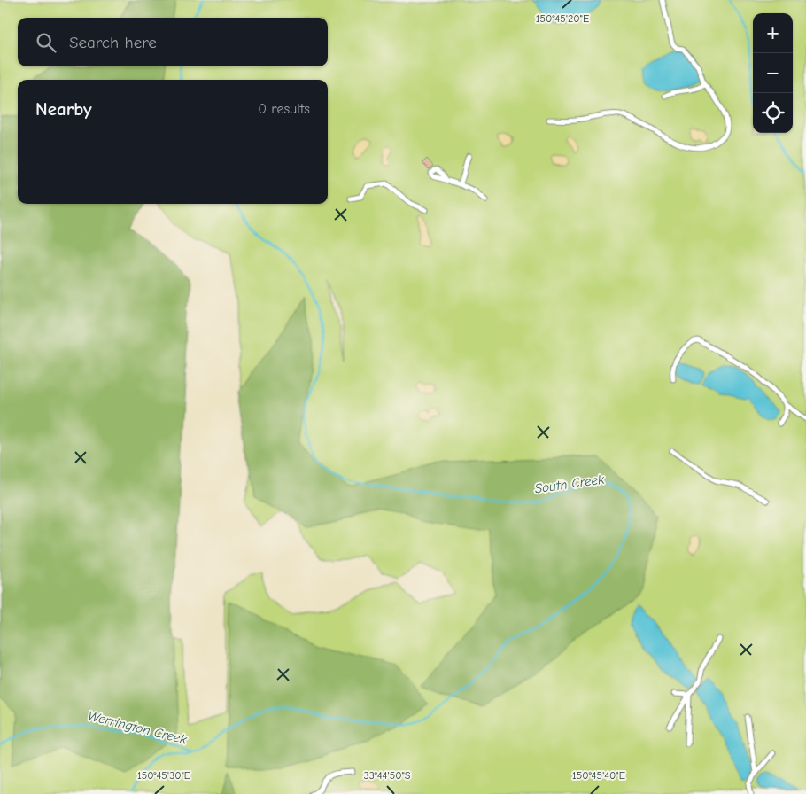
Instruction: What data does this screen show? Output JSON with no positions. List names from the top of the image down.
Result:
{
  "water": ["South Creek", "Werrington Creek"],
  "page": {
    "map_buttons": ["+", "−"],
    "search": "Search here",
    "heading": ["Nearby", "0 results"]
  },
  "coordinates": [
    "150°45'20\"E",
    "33°44'50\"S",
    "150°45'30\"E",
    "150°45'40\"E"
  ]
}
